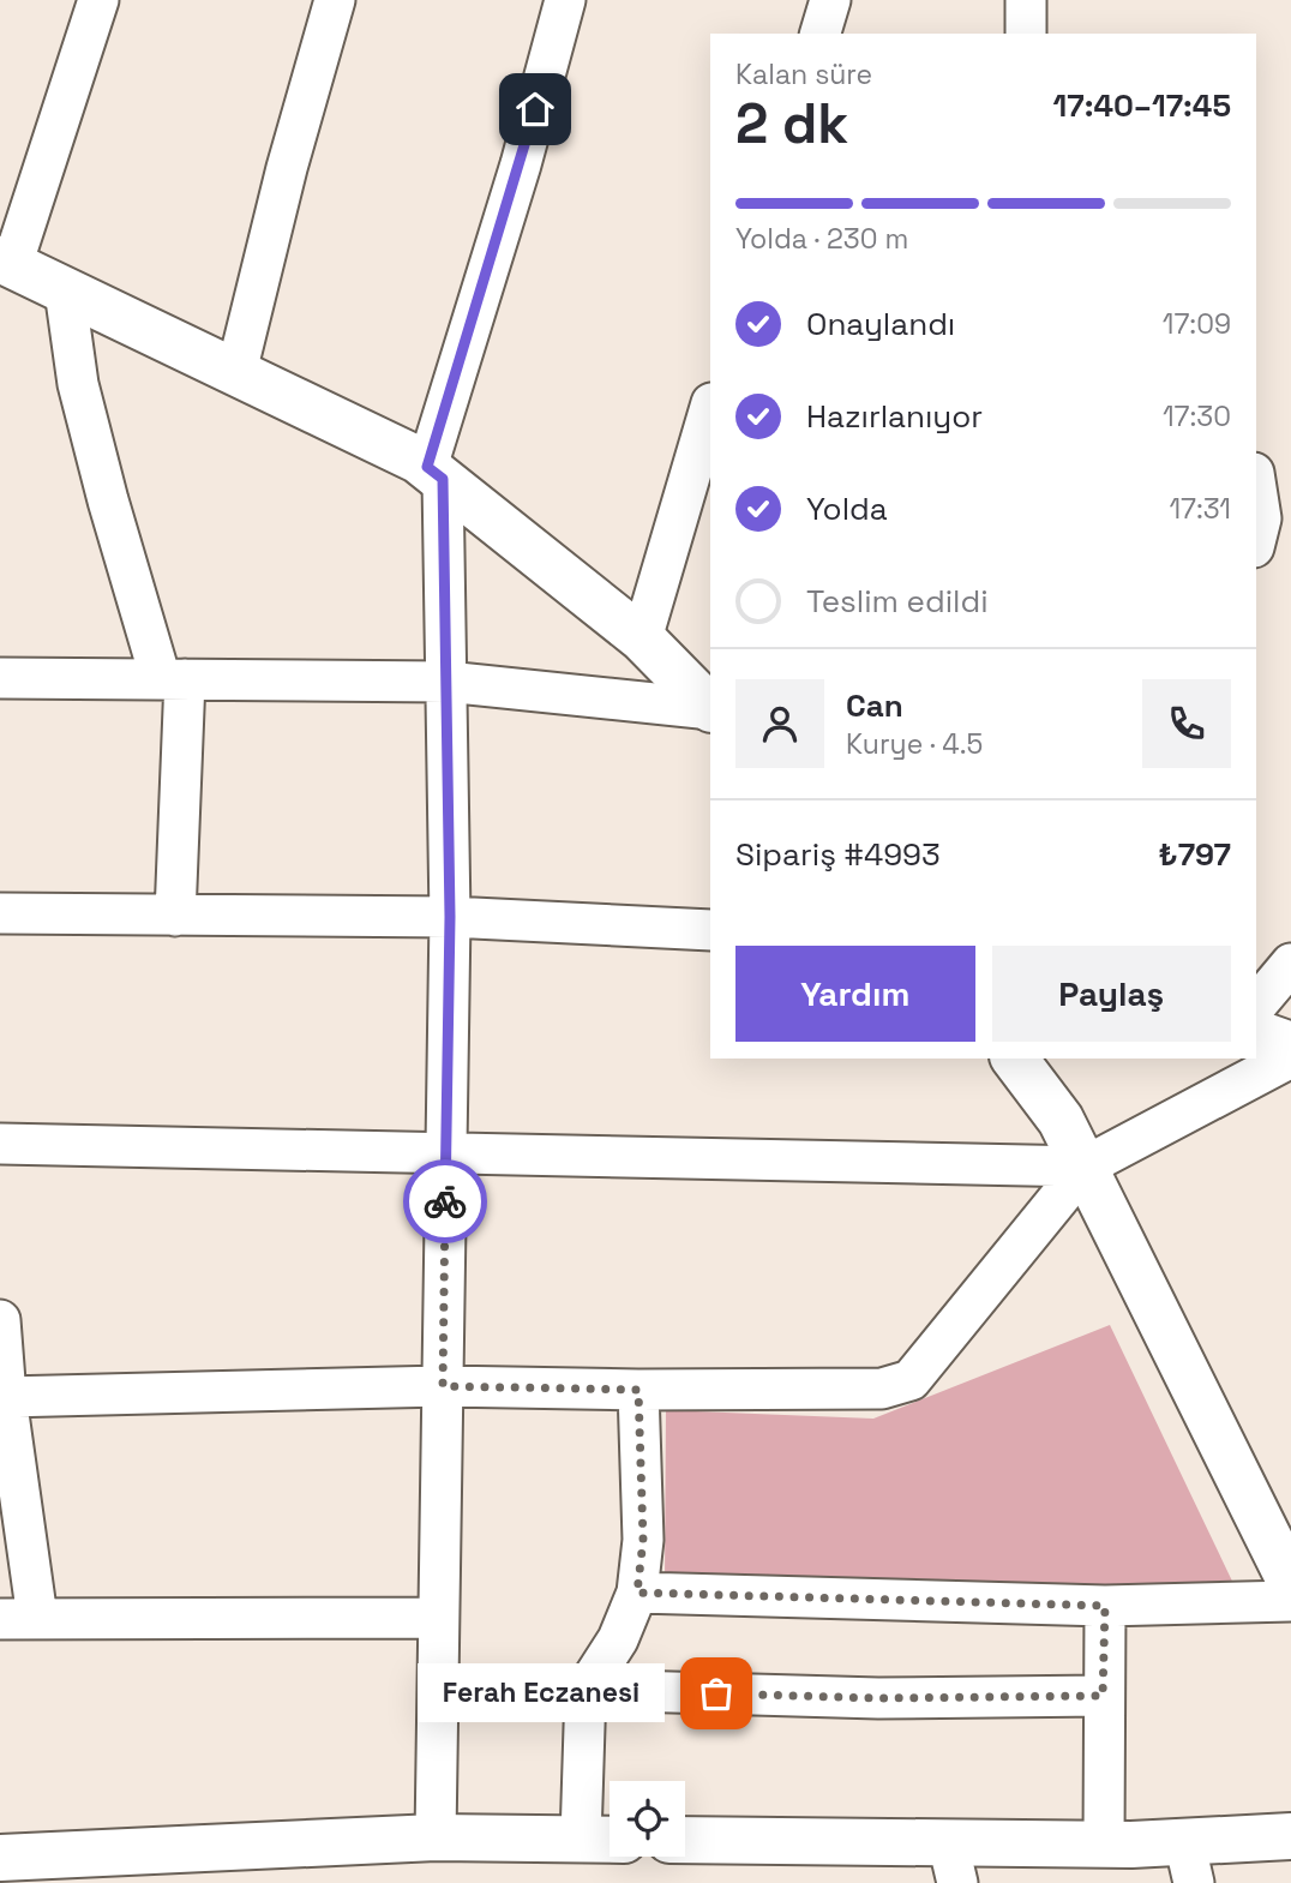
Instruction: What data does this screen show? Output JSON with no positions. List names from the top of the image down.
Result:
{
  "places": ["Ferah Eczanesi"],
  "page": {
    "heading": ["2 dk", "Kalan süre", "17:40–17:45"],
    "panel": [
      "Can",
      "Kurye · 4.5",
      "Sipariş #4993",
      "₺797"
    ],
    "bar": "Yolda · 230 m",
    "list": [
      ["Onaylandı", "17:09"],
      ["Hazırlanıyor", "17:30"],
      ["Yolda", "17:31"],
      "Teslim edildi"
    ],
    "buttons": ["Yardım", "Paylaş"],
    "bubble": "Ferah Eczanesi"
  }
}
